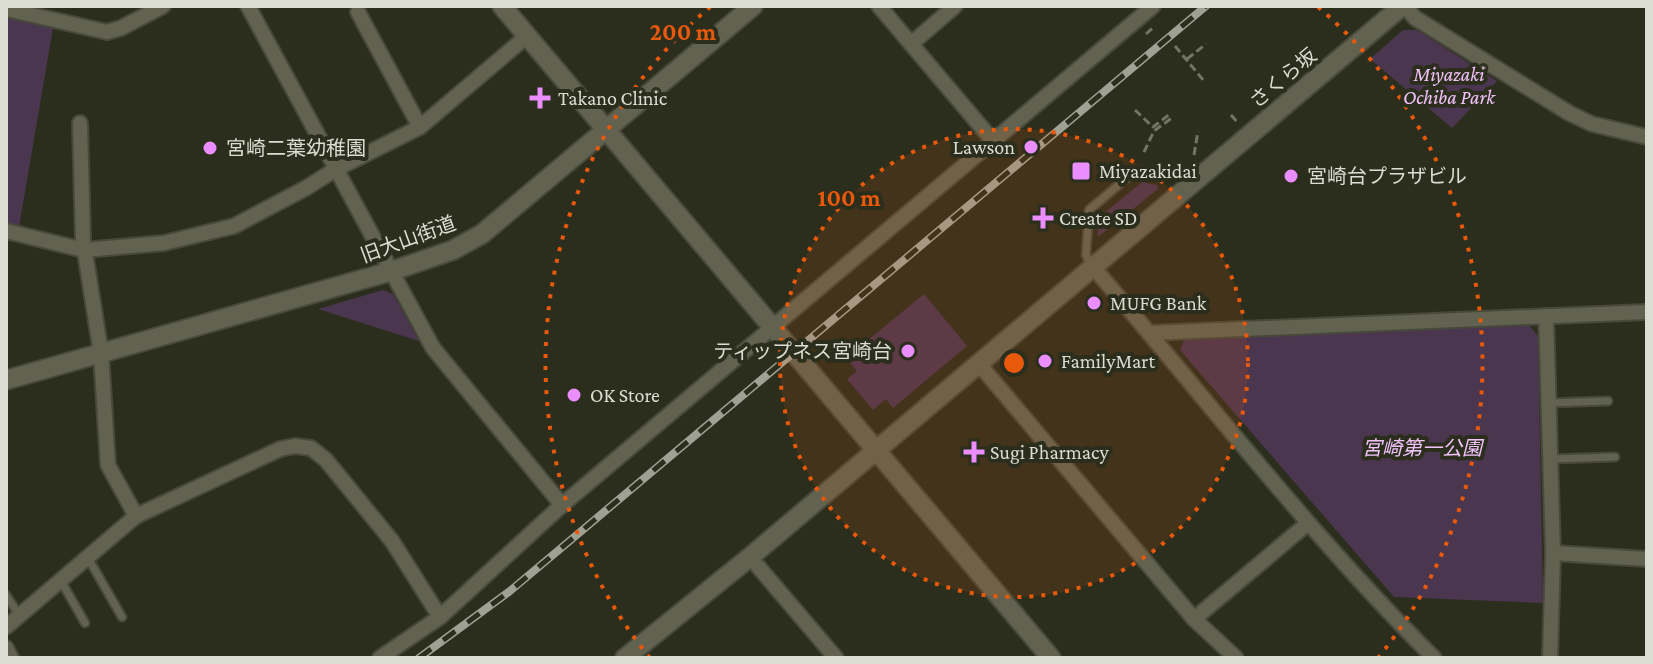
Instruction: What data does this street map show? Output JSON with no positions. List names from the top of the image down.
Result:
{
  "streets": {
    "street": ["さくら坂", "旧大山街道"]
  },
  "parks": ["Miyazaki Ochiba Park", "宮崎第一公園"],
  "places": {
    "health": ["Takano Clinic", "Create SD", "Sugi Pharmacy"],
    "other": [
      "Lawson",
      "宮崎二葉幼稚園",
      "宮崎台プラザビル",
      "MUFG Bank",
      "ティップネス宮崎台",
      "FamilyMart",
      "OK Store"
    ],
    "transit": ["Miyazakidai"]
  },
  "rings": ["200 m", "100 m"]
}
